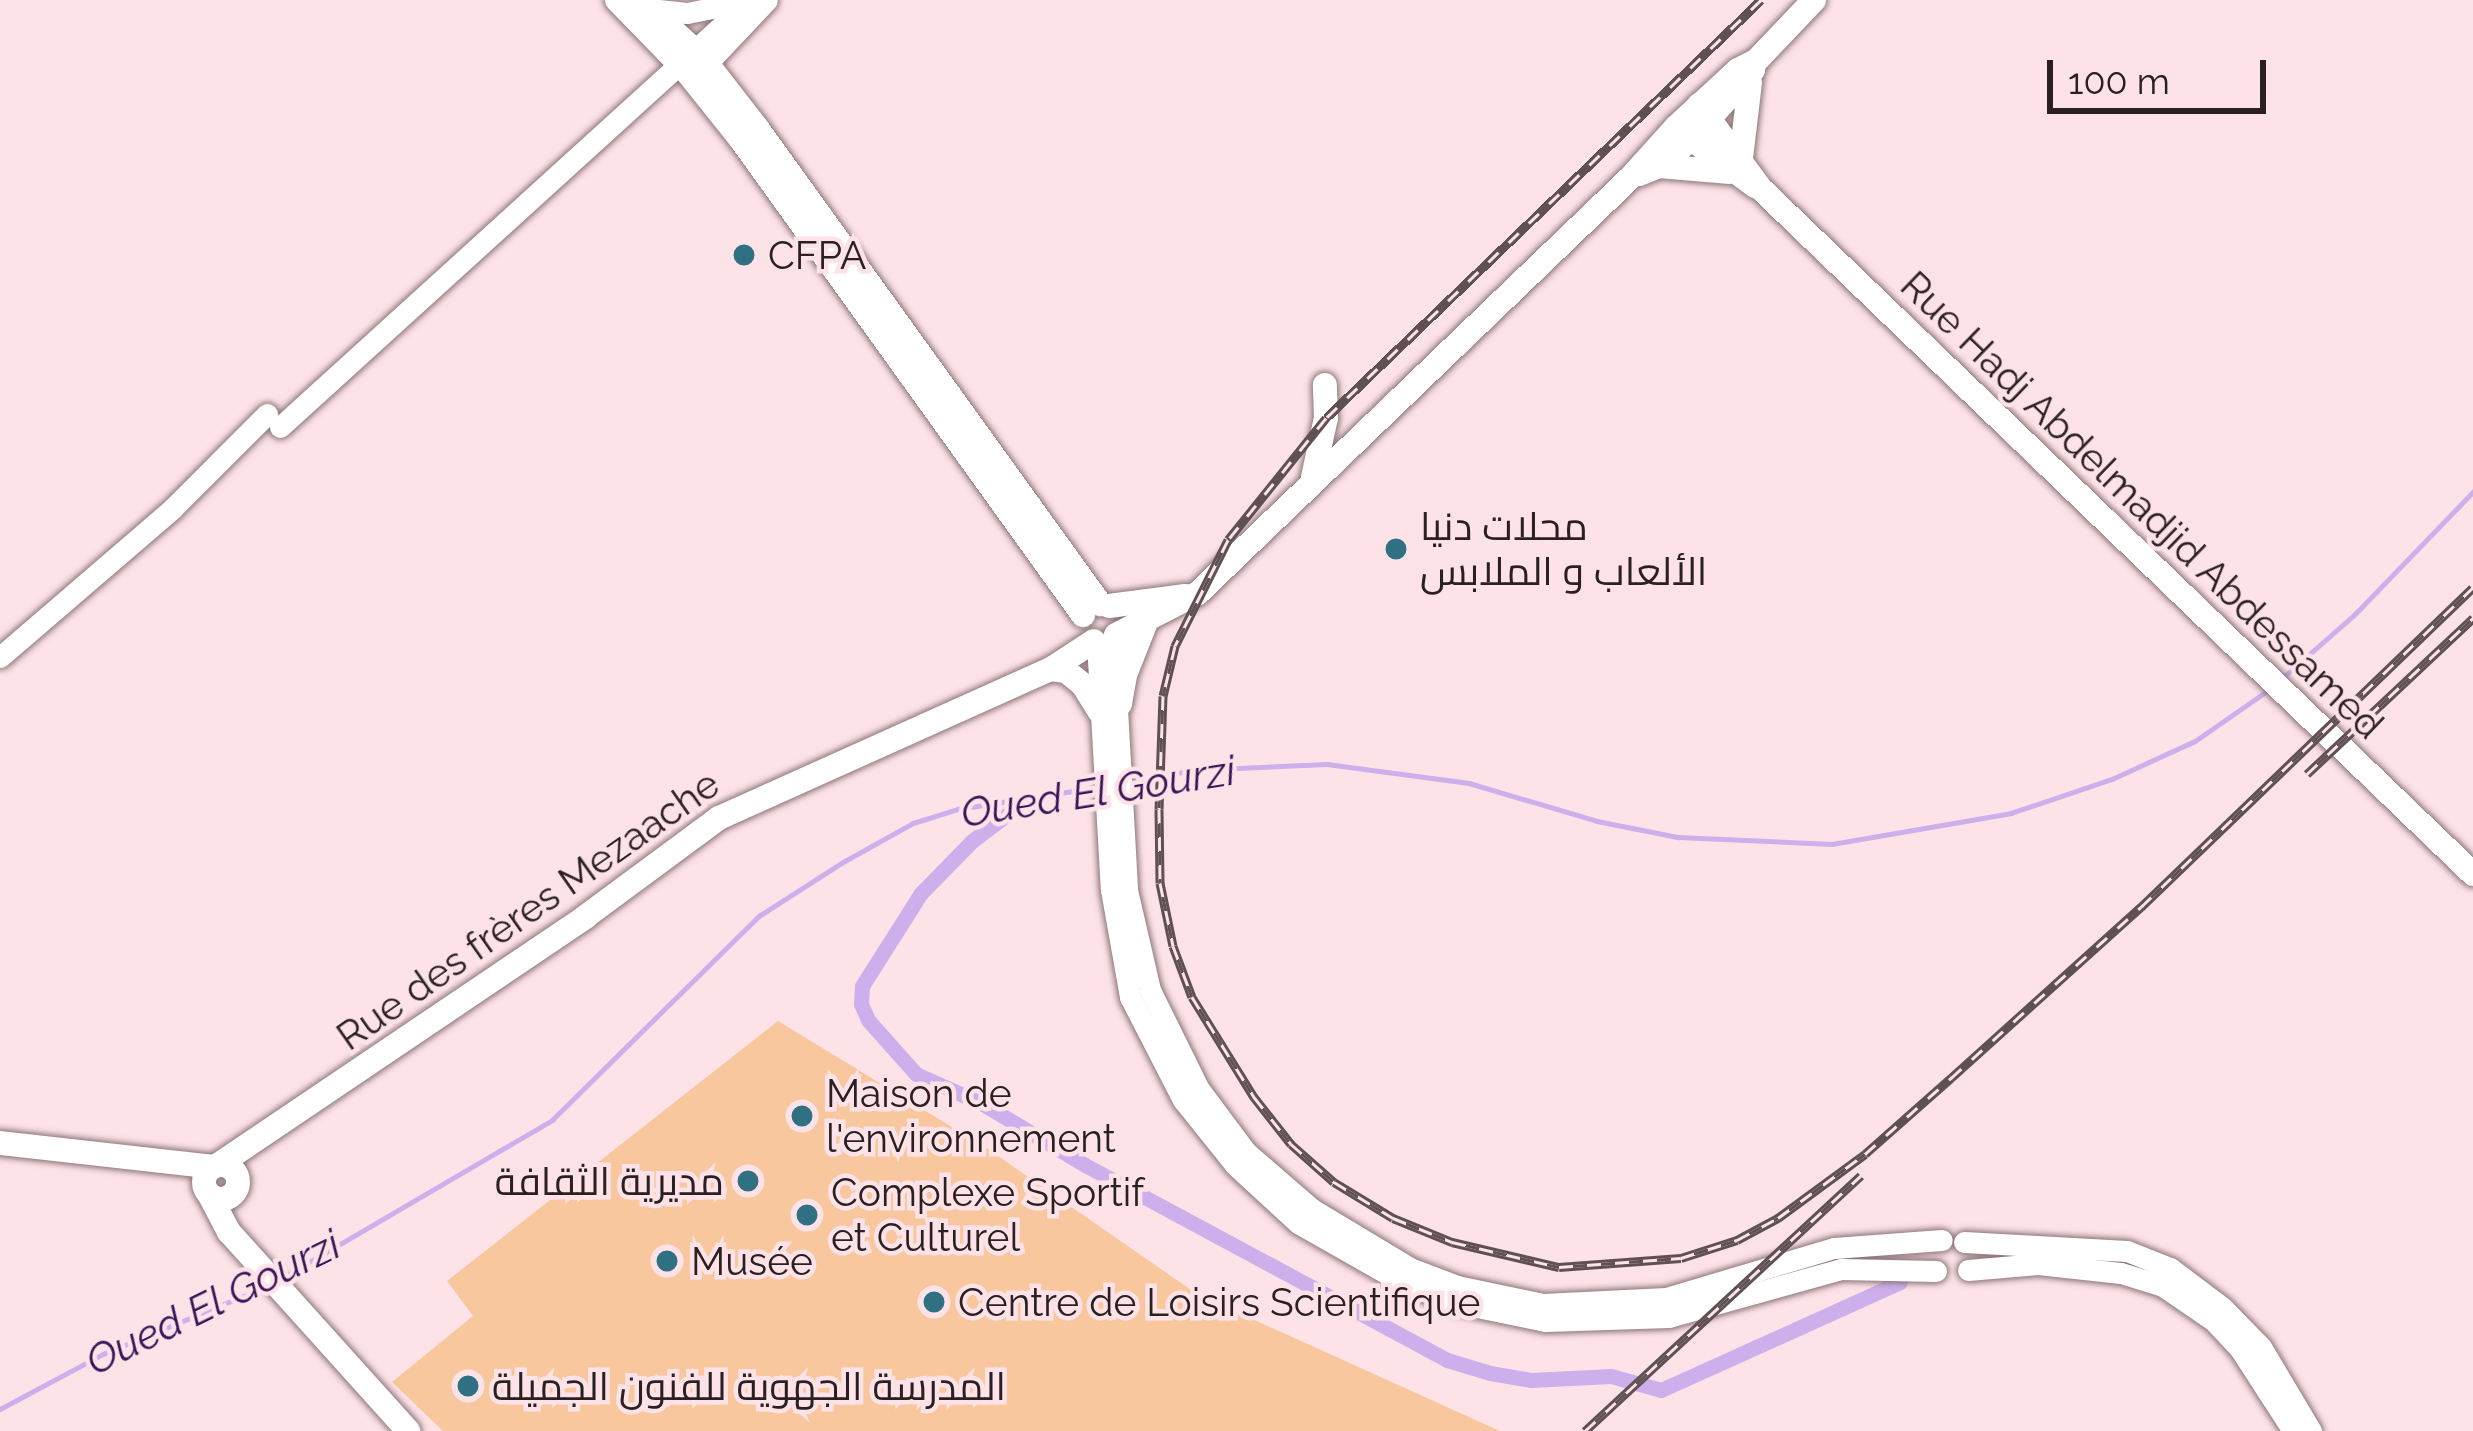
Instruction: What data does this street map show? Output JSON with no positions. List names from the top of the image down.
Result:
{
  "streets": {
    "main road": ["Rue Hadj Abdelmadjid Abdessamed", "Rue des frères Mezaache"]
  },
  "water": ["Oued El Gourzi"],
  "places": [
    "CFPA",
    "محلات دنيا الألعاب و الملابس",
    "Maison de l'environnement",
    "مديرية الثقافة",
    "Complexe Sportif et Culturel",
    "Musée",
    "Centre de Loisirs Scientifique",
    "المدرسة الجهوية للفنون الجميلة"
  ],
  "scale_bar": "100 m"
}
